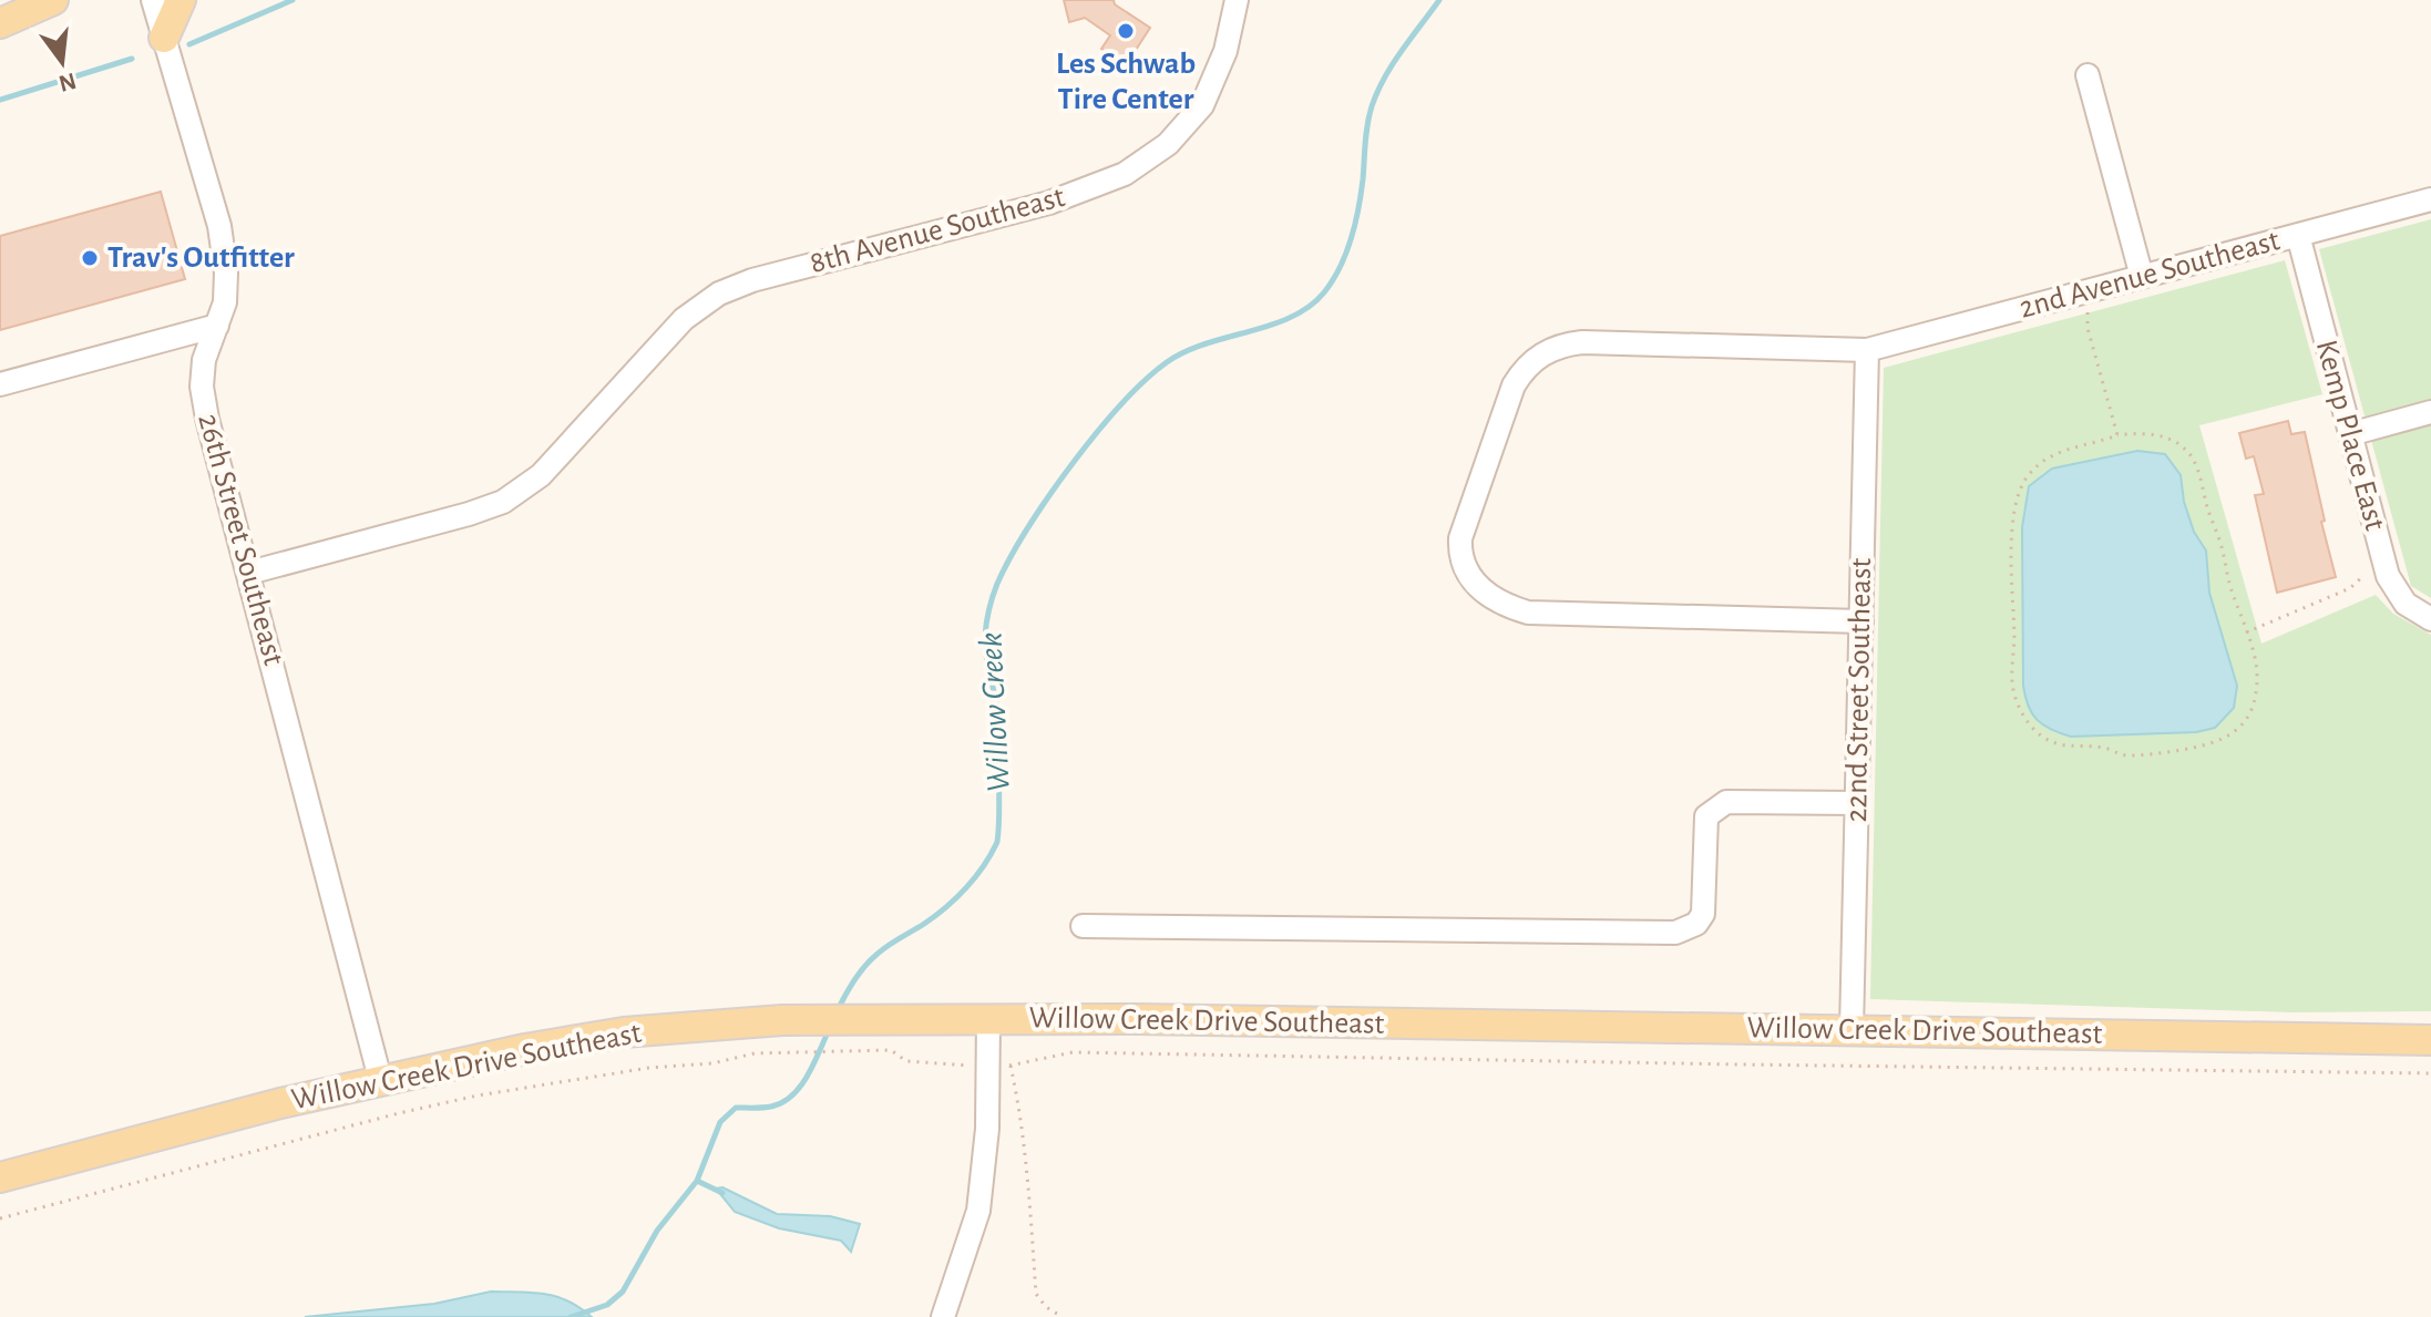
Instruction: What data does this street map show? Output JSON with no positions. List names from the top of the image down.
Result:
{
  "streets": {
    "main road": ["Willow Creek Drive Southeast"],
    "street": [
      "8th Avenue Southeast",
      "2nd Avenue Southeast",
      "Kemp Place East",
      "26th Street Southeast",
      "22nd Street Southeast"
    ]
  },
  "crossings": [
    ["8th Avenue Southeast", "26th Street Southeast"],
    ["2nd Avenue Southeast", "Kemp Place East"],
    ["2nd Avenue Southeast", "22nd Street Southeast"],
    ["26th Street Southeast", "Willow Creek Drive Southeast"],
    ["22nd Street Southeast", "Willow Creek Drive Southeast"]
  ],
  "water": ["Willow Creek"],
  "places": ["Les Schwab Tire Center", "Trav's Outfitter"],
  "north": "bottom"
}
